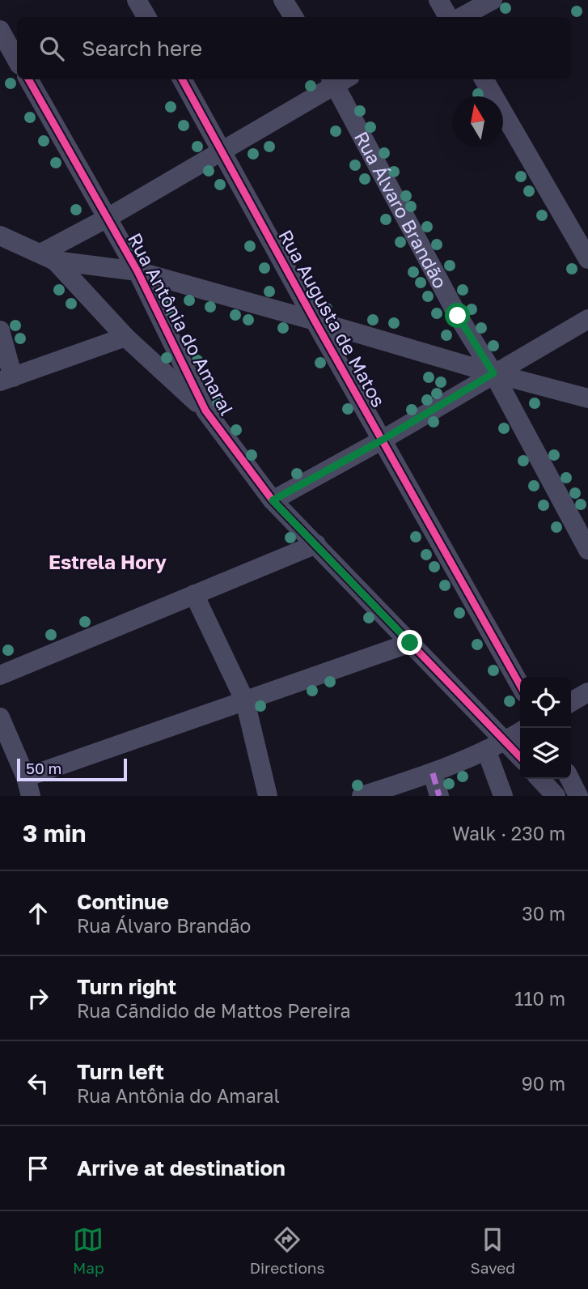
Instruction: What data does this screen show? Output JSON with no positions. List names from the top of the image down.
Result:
{
  "streets": {
    "street": ["Rua Álvaro Brandão", "Rua Augusta de Matos", "Rua Antônia do Amaral"]
  },
  "districts": ["Estrela Hory"],
  "scale_bar": "50 m",
  "north": "top",
  "page": {
    "search": "Search here",
    "scale": "50 m",
    "heading": ["3 min", "Walk · 230 m"],
    "list": [
      ["Continue", "Rua Álvaro Brandão", "30 m"],
      ["Turn right", "Rua Cãndido de Mattos Pereira", "110 m"],
      ["Turn left", "Rua Antônia do Amaral", "90 m"],
      "Arrive at destination"
    ],
    "nav": ["Map", "Directions", "Saved"]
  }
}
